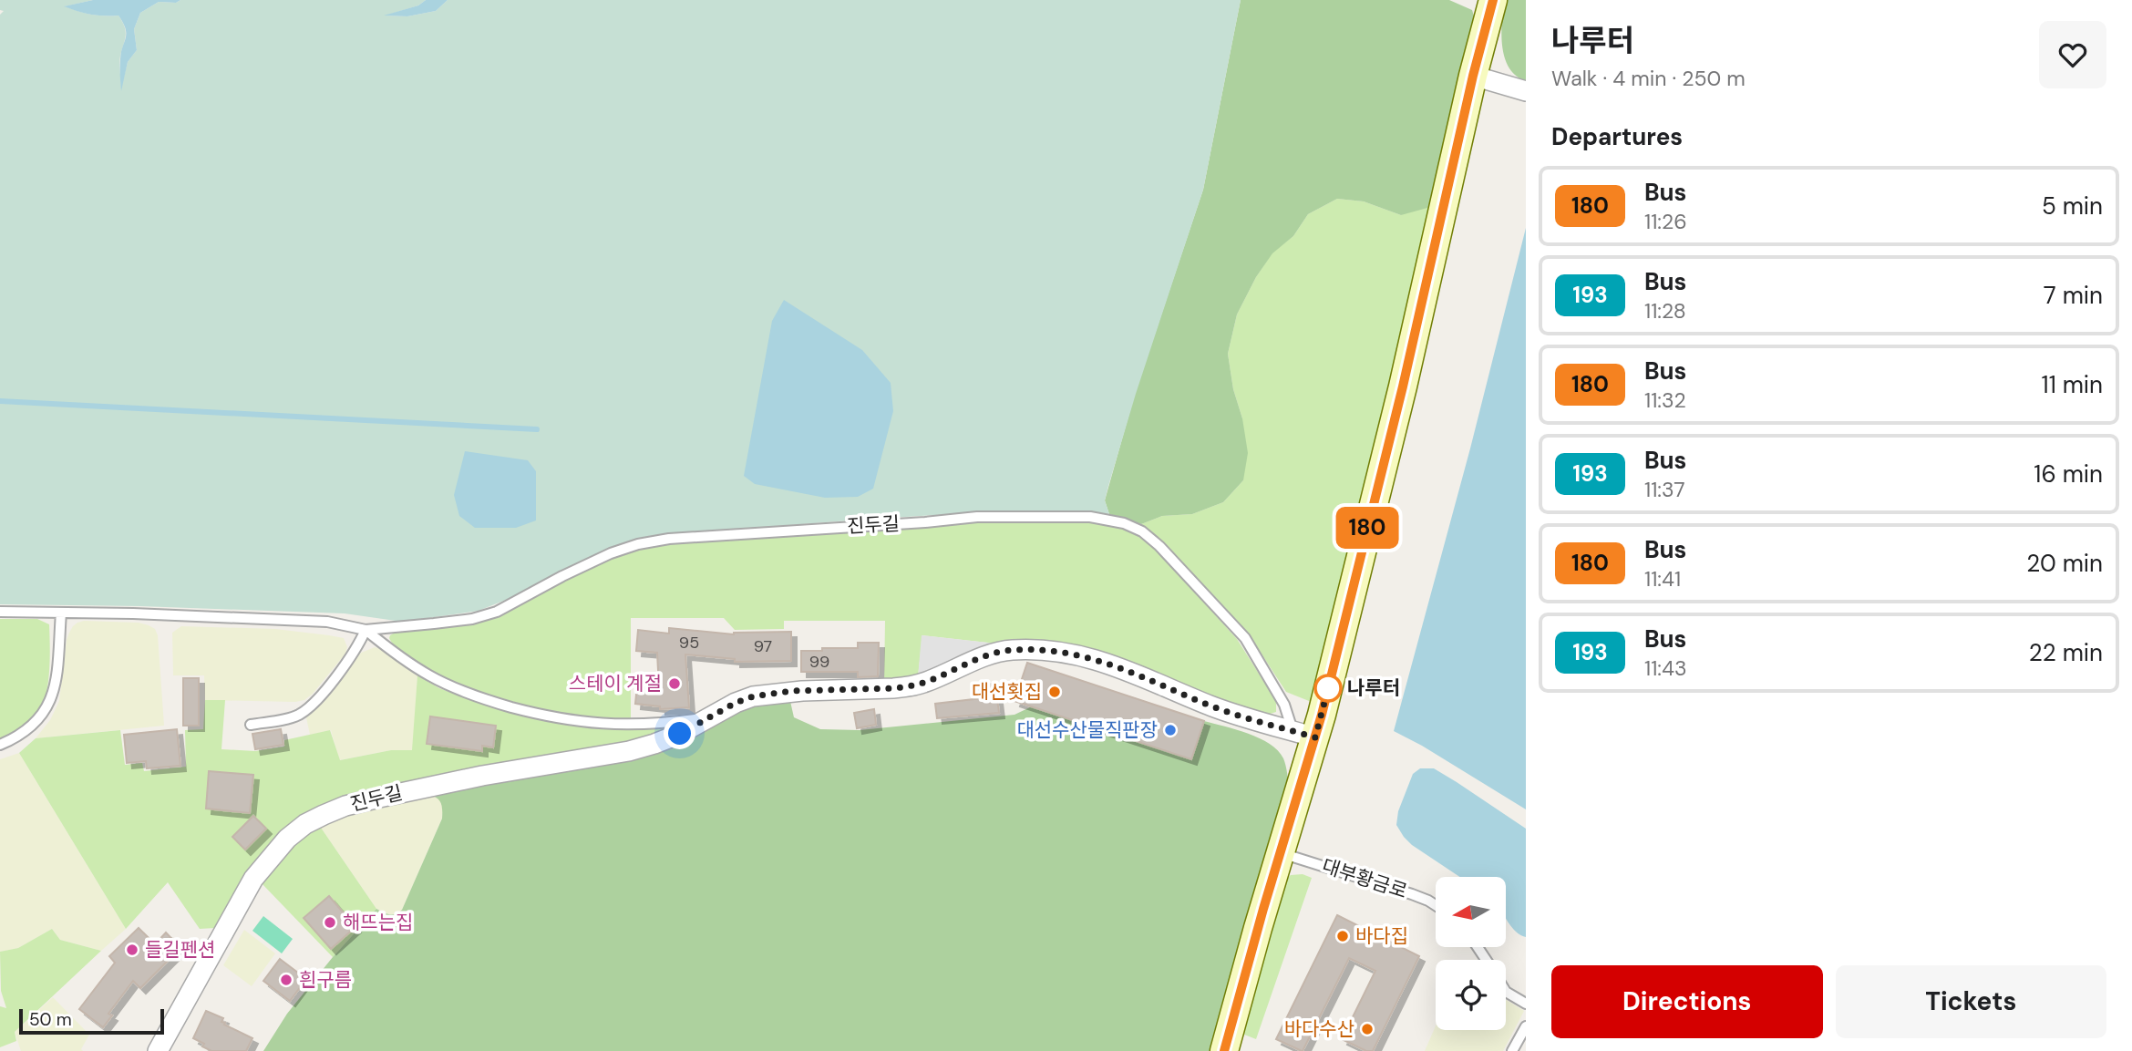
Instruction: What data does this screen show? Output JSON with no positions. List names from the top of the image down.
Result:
{
  "streets": {
    "street": ["진두길"],
    "lane": ["대부황금로"]
  },
  "places": [
    "스테이 계절",
    "나루터",
    "대선횟집",
    "대선수산물직판장",
    "해뜨는집",
    "바다집",
    "들길펜션",
    "흰구름",
    "바다수산"
  ],
  "lines": ["bus line 180"],
  "house_numbers": ["95", "97", "99"],
  "scale_bar": "50 m",
  "north": "left",
  "page": {
    "on_map": "180",
    "heading": [
      ["나루터", "Walk · 4 min · 250 m"],
      "Departures"
    ],
    "list": [
      {
        "mark": "180",
        "name": "Bus",
        "note": "11:26",
        "value": "5 min"
      },
      {
        "mark": "193",
        "name": "Bus",
        "note": "11:28",
        "value": "7 min"
      },
      {
        "mark": "180",
        "name": "Bus",
        "note": "11:32",
        "value": "11 min"
      },
      {
        "mark": "193",
        "name": "Bus",
        "note": "11:37",
        "value": "16 min"
      },
      {
        "mark": "180",
        "name": "Bus",
        "note": "11:41",
        "value": "20 min"
      },
      {
        "mark": "193",
        "name": "Bus",
        "note": "11:43",
        "value": "22 min"
      }
    ],
    "buttons": ["Directions", "Tickets"],
    "scale": "50 m"
  }
}
